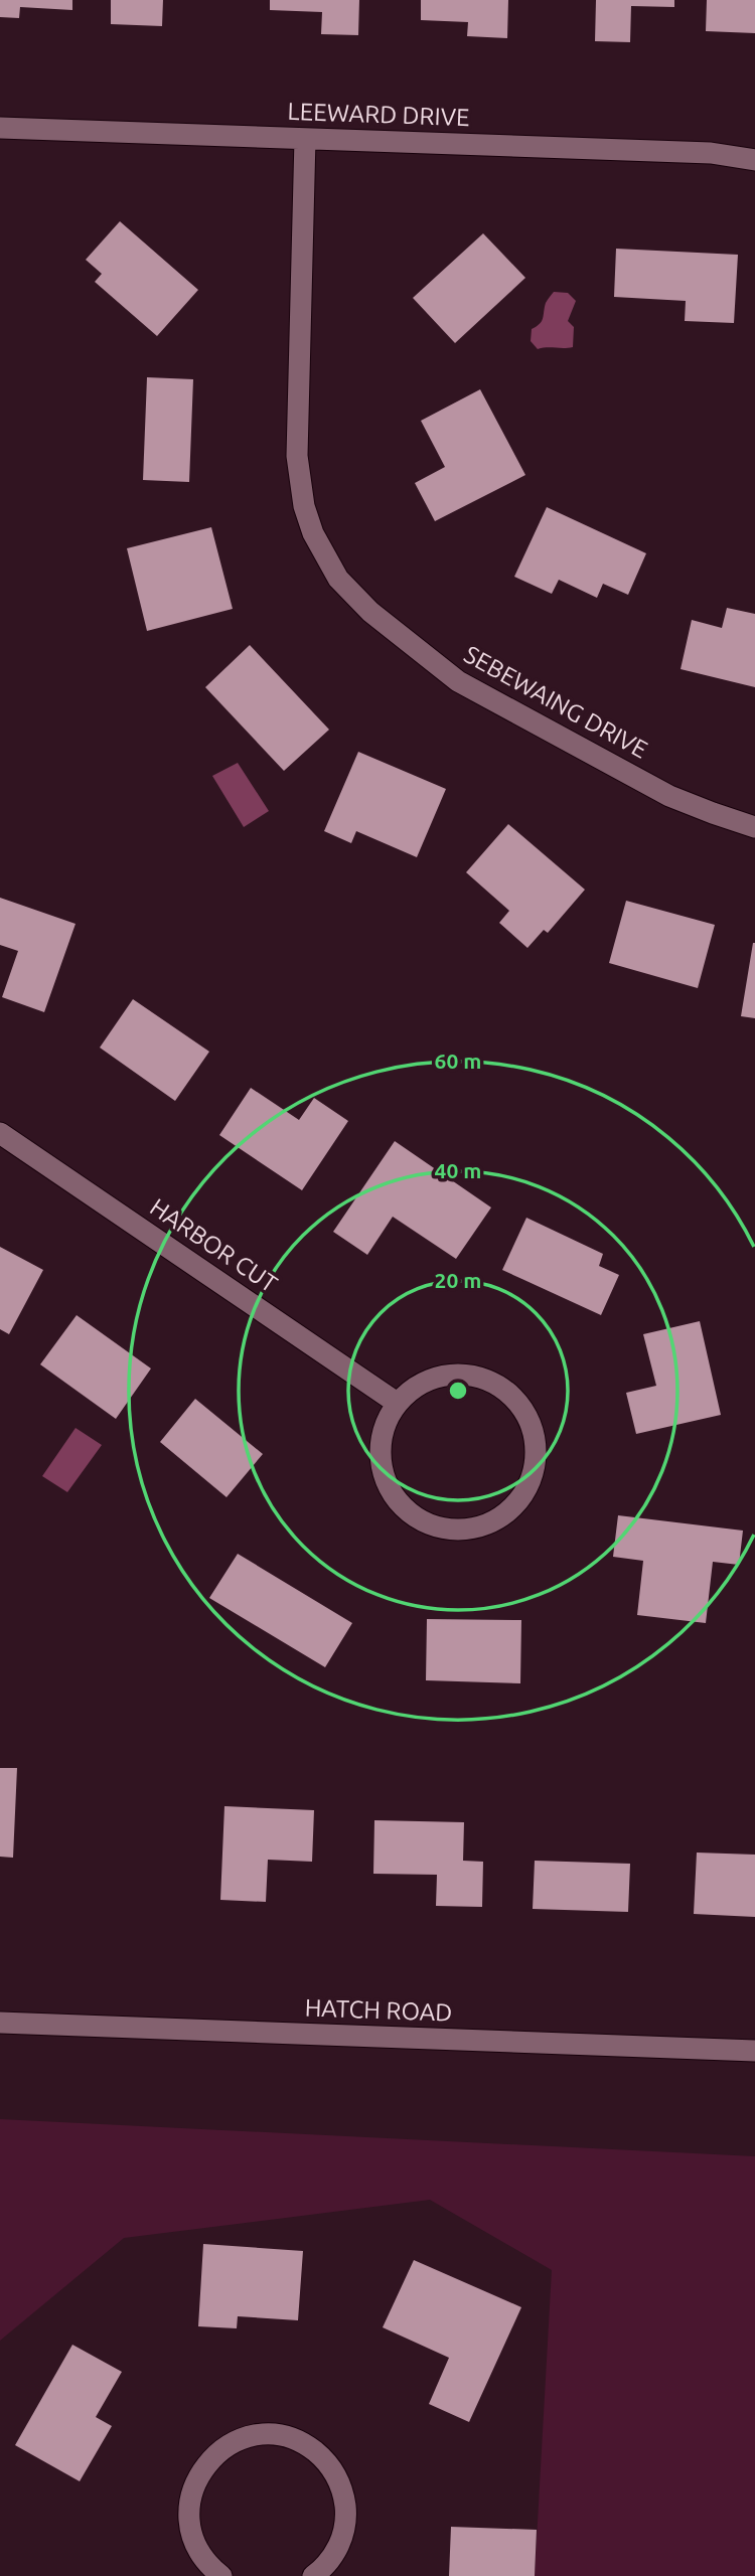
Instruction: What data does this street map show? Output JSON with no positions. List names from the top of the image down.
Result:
{
  "streets": {
    "street": [
      "LEEWARD DRIVE",
      "SEBEWAING DRIVE",
      "HARBOR CUT",
      "HATCH ROAD"
    ]
  },
  "crossings": [
    ["LEEWARD DRIVE", "SEBEWAING DRIVE"]
  ],
  "rings": ["60 m", "40 m", "20 m"]
}
